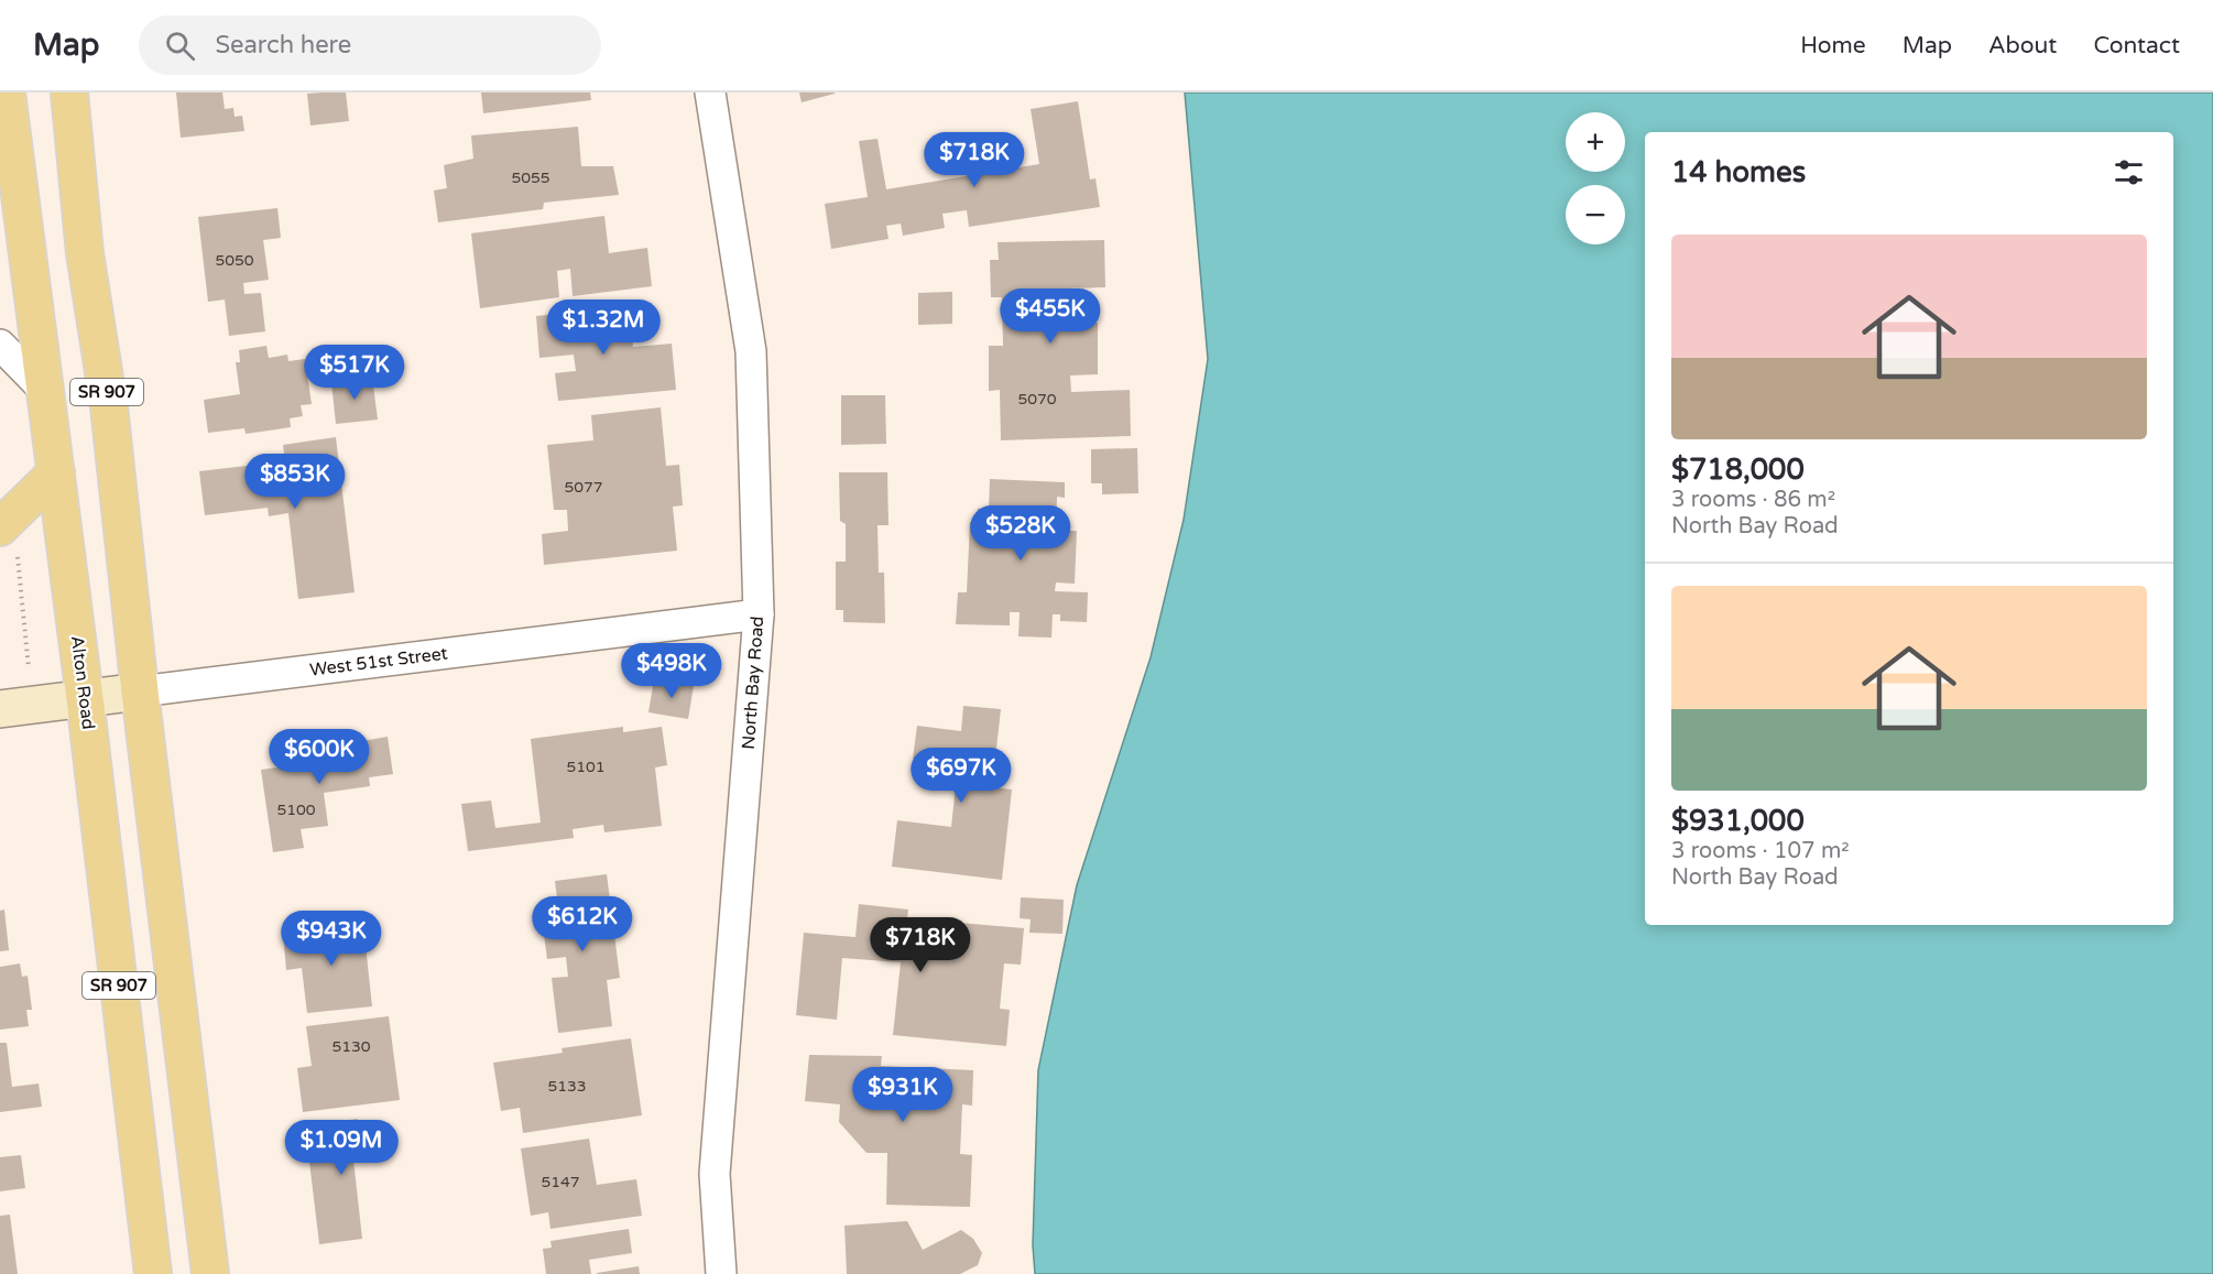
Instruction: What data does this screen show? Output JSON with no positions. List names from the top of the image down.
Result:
{
  "streets": {
    "main road": ["SR 907", "Alton Road"],
    "street": ["West 51st Street", "North Bay Road"]
  },
  "crossings": [
    ["SR 907", "West 51st Street"],
    ["West 51st Street", "Alton Road"],
    ["West 51st Street", "North Bay Road"]
  ],
  "house_numbers": [
    "5055",
    "5050",
    "5070",
    "5077",
    "5101",
    "5100",
    "5130",
    "5133",
    "5147"
  ],
  "page": {
    "header": "Map",
    "search": "Search here",
    "nav": [
      "Home",
      "Map",
      "About",
      "Contact"
    ],
    "map_buttons": ["+", "−"],
    "price": [
      "$718K",
      "$455K",
      "$1.32M",
      "$517K",
      "$853K",
      "$528K",
      "$498K",
      "$600K",
      "$697K",
      "$612K",
      "$943K",
      "$718K",
      "$931K",
      "$1.09M"
    ],
    "heading": "14 homes",
    "list": [
      {
        "name": "$718,000",
        "note": "3 rooms · 86 m² · North Bay Road"
      },
      {
        "name": "$931,000",
        "note": "3 rooms · 107 m² · North Bay Road"
      }
    ]
  }
}
